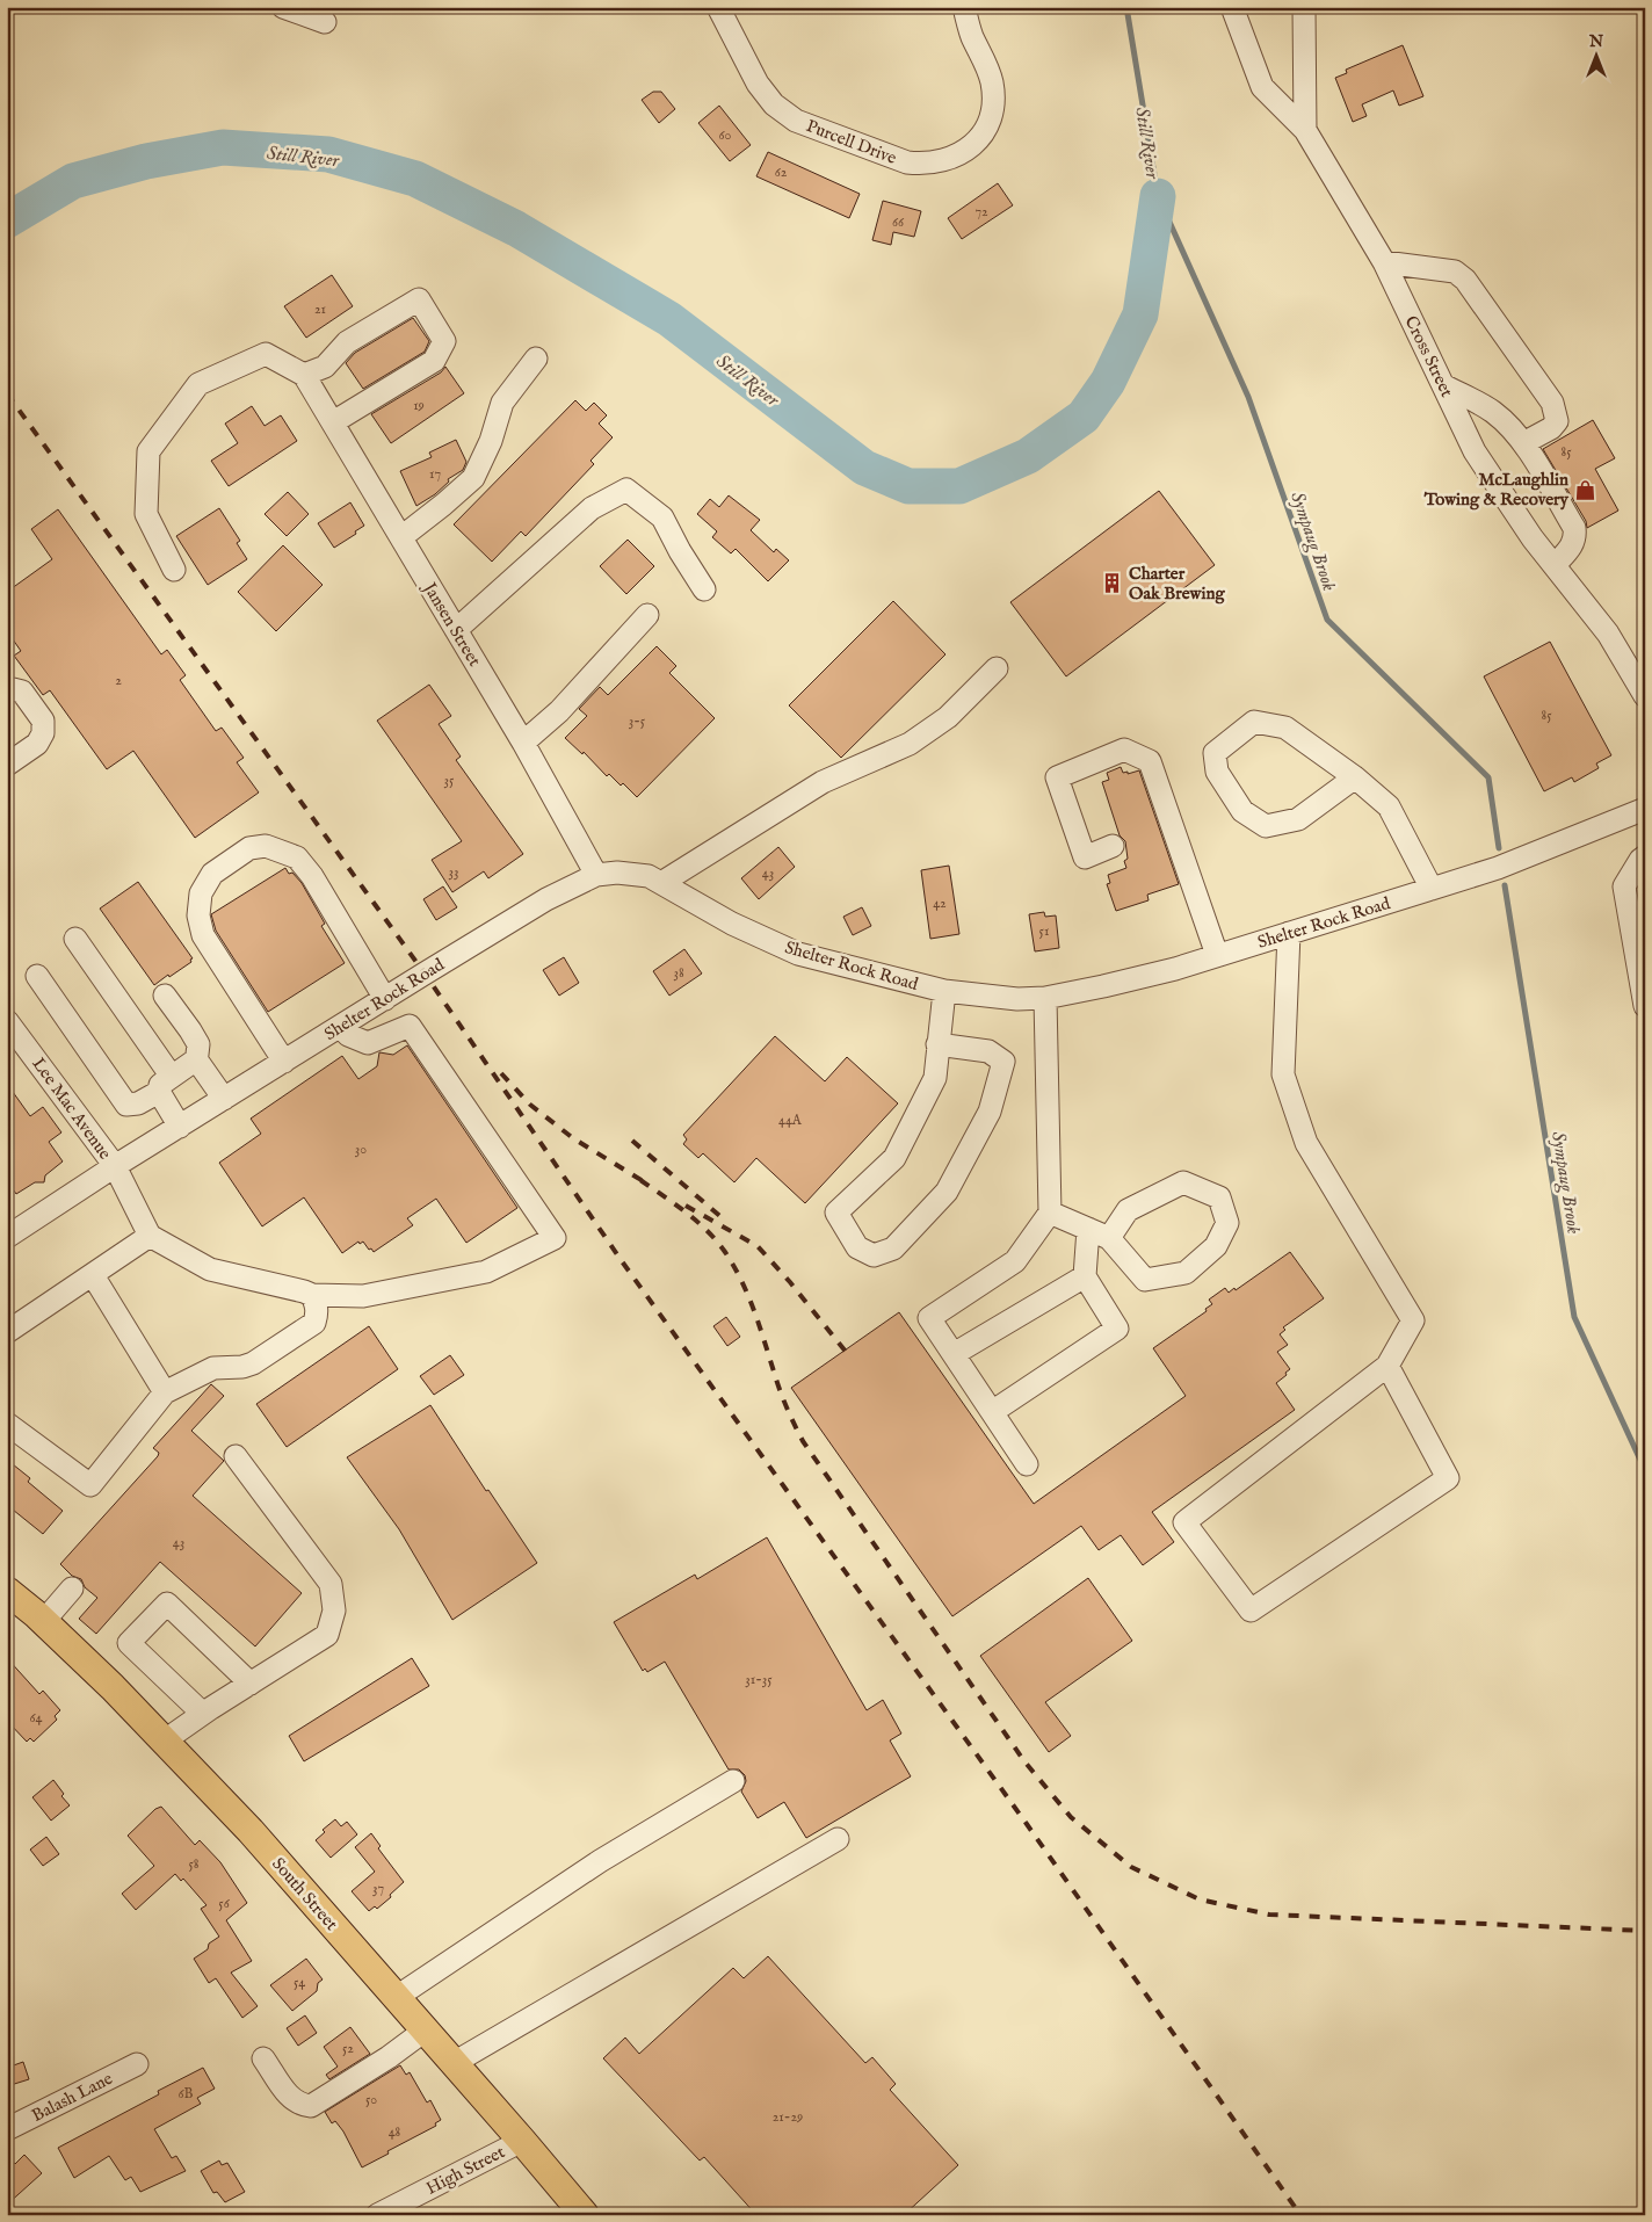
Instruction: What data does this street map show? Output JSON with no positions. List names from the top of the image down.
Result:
{
  "streets": {
    "main road": ["South Street"],
    "street": [
      "Purcell Drive",
      "Cross Street",
      "Jansen Street",
      "Shelter Rock Road",
      "Lee Mac Avenue",
      "Balash Lane",
      "High Street"
    ]
  },
  "crossings": [
    ["Jansen Street", "Shelter Rock Road"],
    ["Shelter Rock Road", "Lee Mac Avenue"],
    ["South Street", "High Street"]
  ],
  "water": ["Still River", "Sympaug Brook"],
  "places": {
    "shop": ["McLaughlin Towing & Recovery"],
    "building": ["Charter Oak Brewing"]
  },
  "house_numbers": [
    "60",
    "62",
    "72",
    "66",
    "21",
    "19",
    "85",
    "17",
    "2",
    "85",
    "3-5",
    "35",
    "33",
    "43",
    "42",
    "51",
    "38",
    "44A",
    "30",
    "43",
    "31-35",
    "64",
    "58",
    "37",
    "56",
    "54",
    "52",
    "6B",
    "50",
    "21-29",
    "48"
  ],
  "north": "top"
}
